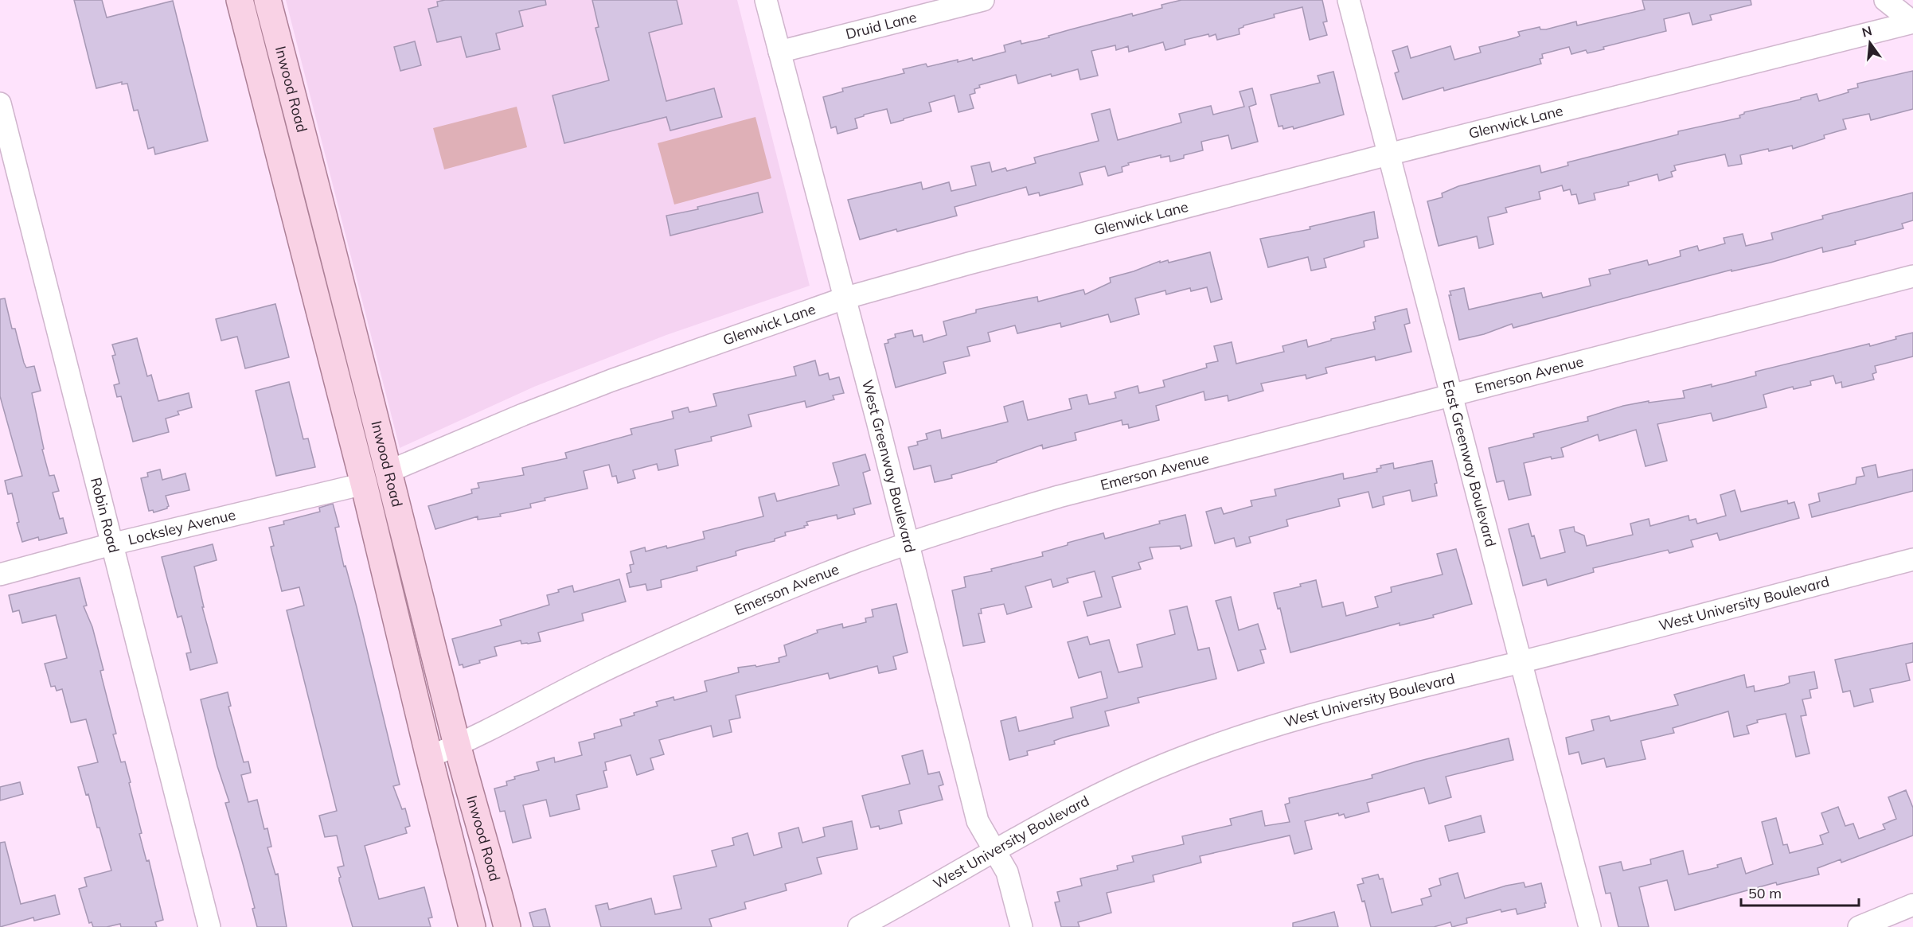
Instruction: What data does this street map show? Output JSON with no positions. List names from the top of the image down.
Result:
{
  "streets": {
    "main road": ["Inwood Road"],
    "street": [
      "Druid Lane",
      "Glenwick Lane",
      "Emerson Avenue",
      "East Greenway Boulevard",
      "West Greenway Boulevard",
      "Robin Road",
      "Locksley Avenue",
      "West University Boulevard"
    ]
  },
  "crossings": [
    ["Druid Lane", "West Greenway Boulevard"],
    ["Inwood Road", "Glenwick Lane"],
    ["Inwood Road", "Emerson Avenue"],
    ["Inwood Road", "Locksley Avenue"],
    ["Glenwick Lane", "East Greenway Boulevard"],
    ["Glenwick Lane", "West Greenway Boulevard"],
    ["Emerson Avenue", "East Greenway Boulevard"],
    ["Emerson Avenue", "West Greenway Boulevard"],
    ["East Greenway Boulevard", "West University Boulevard"],
    ["West Greenway Boulevard", "West University Boulevard"],
    ["Robin Road", "Locksley Avenue"]
  ],
  "scale_bar": "50 m",
  "north": "top"
}
